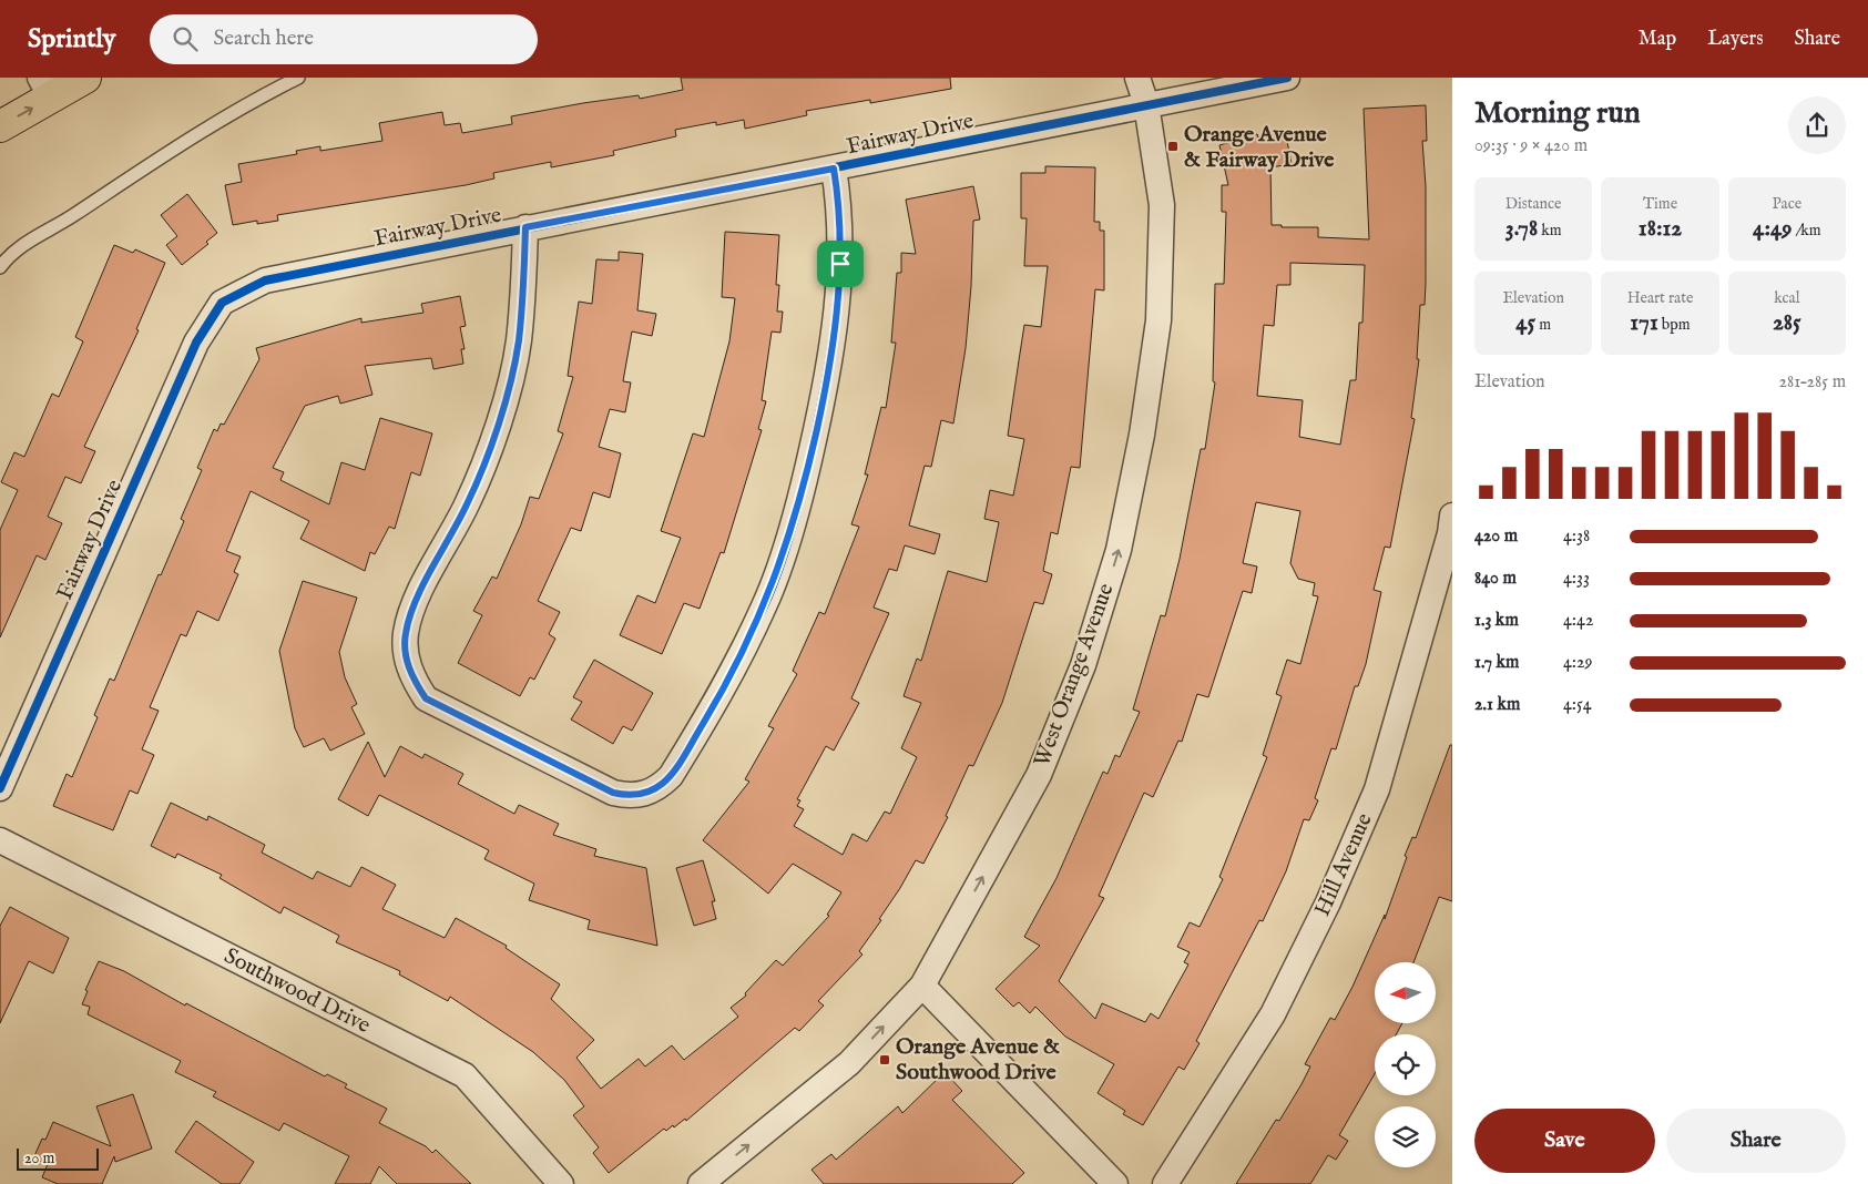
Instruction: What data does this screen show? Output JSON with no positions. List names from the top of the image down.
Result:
{
  "streets": {
    "street": [
      "Fairway Drive",
      "West Orange Avenue",
      "Hill Avenue",
      "Southwood Drive"
    ]
  },
  "crossings": [
    ["Fairway Drive", "West Orange Avenue"]
  ],
  "one_way": ["West Orange Avenue"],
  "places": {
    "transit": ["Orange Avenue & Fairway Drive", "Orange Avenue & Southwood Drive"]
  },
  "scale_bar": "20 m",
  "north": "left",
  "page": {
    "header": "Sprintly",
    "search": "Search here",
    "nav": ["Map", "Layers", "Share"],
    "heading": ["Morning run", "09:35 · 9 × 420 m"],
    "stats": [
      ["Distance", "3.78 km"],
      ["Time", "18:12"],
      ["Pace", "4:49 /km"],
      ["Elevation", "45 m"],
      ["Heart rate", "171 bpm"],
      ["kcal", "285"]
    ],
    "chart": ["Elevation", "281–285 m"],
    "list": [
      {
        "name": "420 m",
        "note": "4:38"
      },
      {
        "name": "840 m",
        "note": "4:33"
      },
      {
        "name": "1.3 km",
        "note": "4:42"
      },
      {
        "name": "1.7 km",
        "note": "4:29"
      },
      {
        "name": "2.1 km",
        "note": "4:54"
      }
    ],
    "buttons": ["Save", "Share"],
    "scale": "20 m"
  }
}
